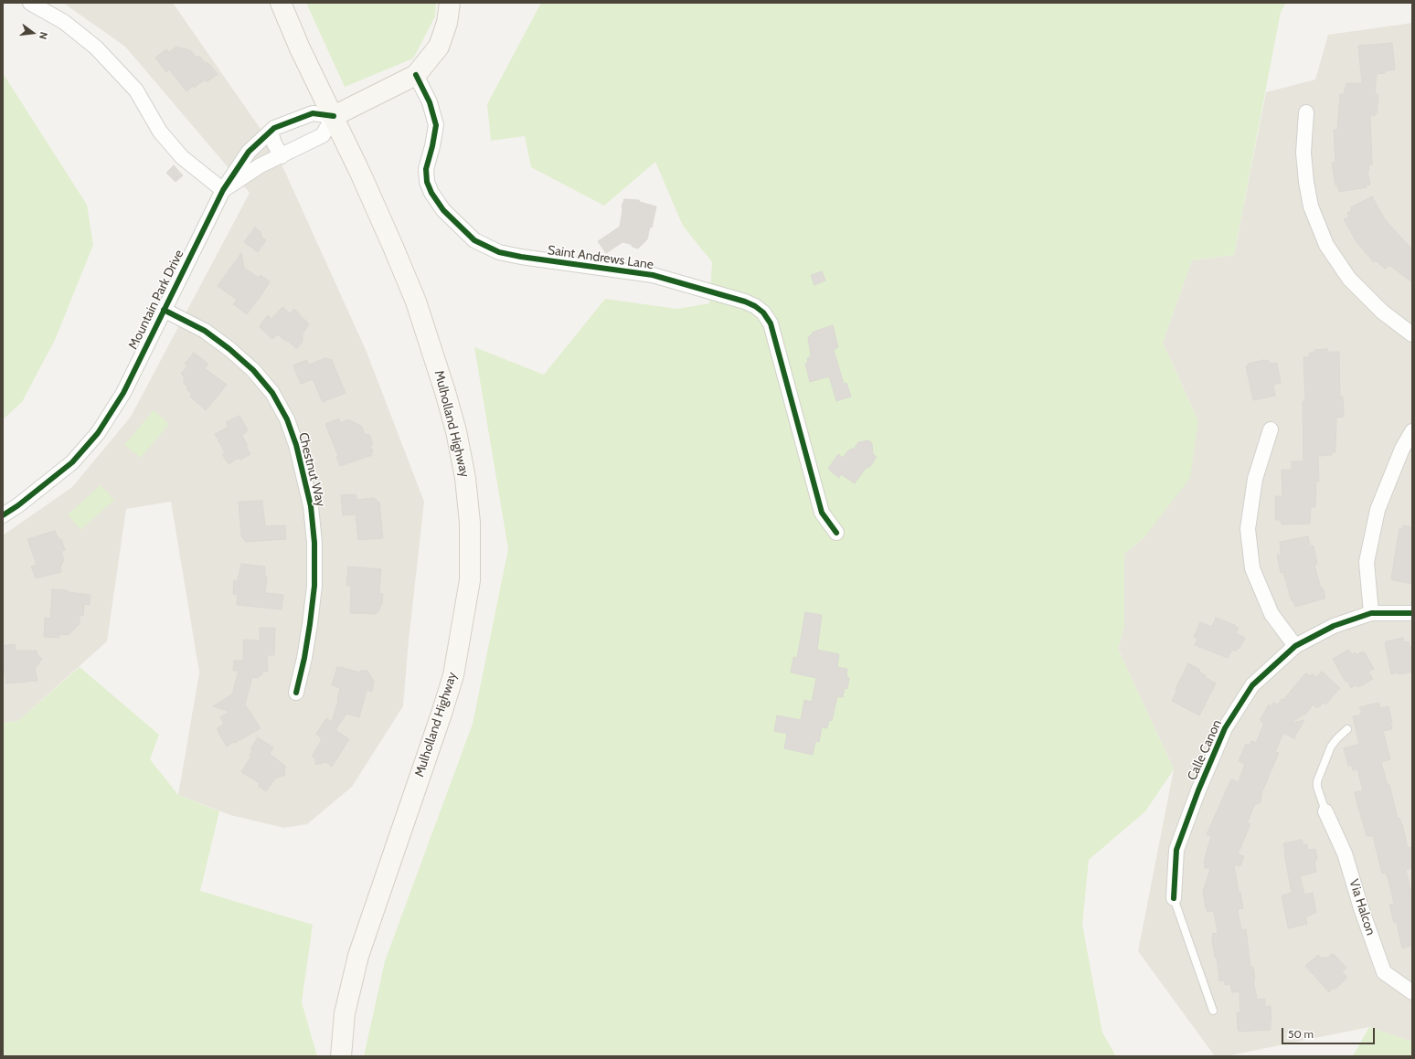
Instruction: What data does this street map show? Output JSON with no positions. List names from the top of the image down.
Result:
{
  "streets": {
    "main road": ["Mulholland Highway"],
    "street": [
      "Saint Andrews Lane",
      "Mountain Park Drive",
      "Chestnut Way",
      "Calle Canon",
      "Via Halcon"
    ]
  },
  "crossings": [
    ["Mountain Park Drive", "Mulholland Highway"],
    ["Mountain Park Drive", "Chestnut Way"]
  ],
  "scale_bar": "50 m",
  "north": "right"
}
